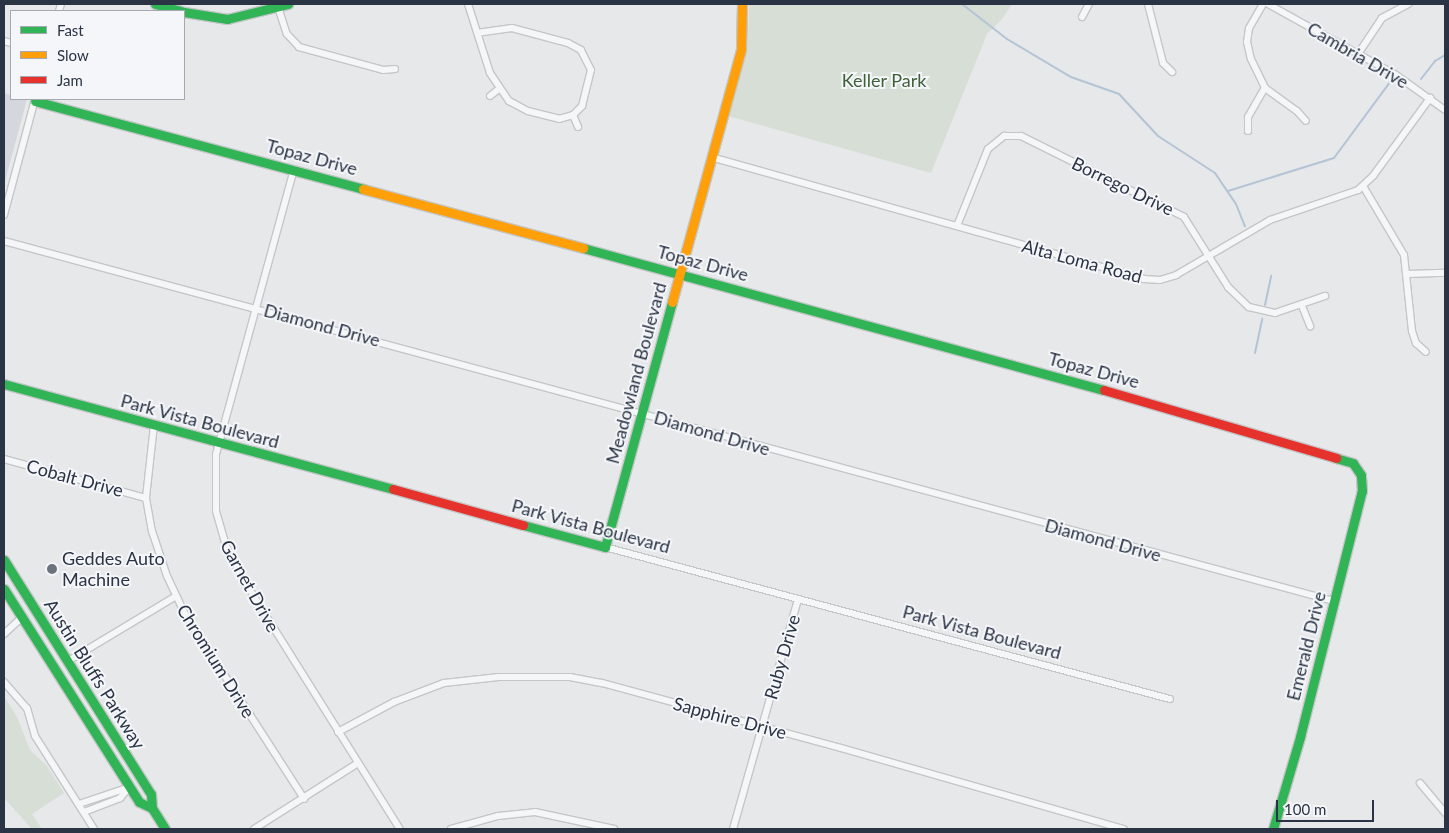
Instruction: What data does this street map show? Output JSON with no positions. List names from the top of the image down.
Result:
{
  "streets": {
    "street": [
      "Cambria Drive",
      "Topaz Drive",
      "Borrego Drive",
      "Alta Loma Road",
      "Diamond Drive",
      "Meadowland Boulevard",
      "Park Vista Boulevard",
      "Cobalt Drive",
      "Garnet Drive",
      "Emerald Drive",
      "Ruby Drive",
      "Chromium Drive",
      "Austin Bluffs Parkway",
      "Sapphire Drive"
    ]
  },
  "crossings": [
    ["Topaz Drive", "Meadowland Boulevard"],
    ["Topaz Drive", "Garnet Drive"],
    ["Topaz Drive", "Emerald Drive"],
    ["Borrego Drive", "Alta Loma Road"],
    ["Alta Loma Road", "Meadowland Boulevard"],
    ["Diamond Drive", "Meadowland Boulevard"],
    ["Diamond Drive", "Garnet Drive"],
    ["Diamond Drive", "Emerald Drive"],
    ["Meadowland Boulevard", "Park Vista Boulevard"],
    ["Park Vista Boulevard", "Garnet Drive"],
    ["Park Vista Boulevard", "Ruby Drive"],
    ["Park Vista Boulevard", "Chromium Drive"],
    ["Cobalt Drive", "Chromium Drive"],
    ["Garnet Drive", "Sapphire Drive"],
    ["Ruby Drive", "Sapphire Drive"]
  ],
  "parks": ["Keller Park"],
  "places": ["Geddes Auto Machine"],
  "legend": ["Fast", "Slow", "Jam"],
  "scale_bar": "100 m"
}
